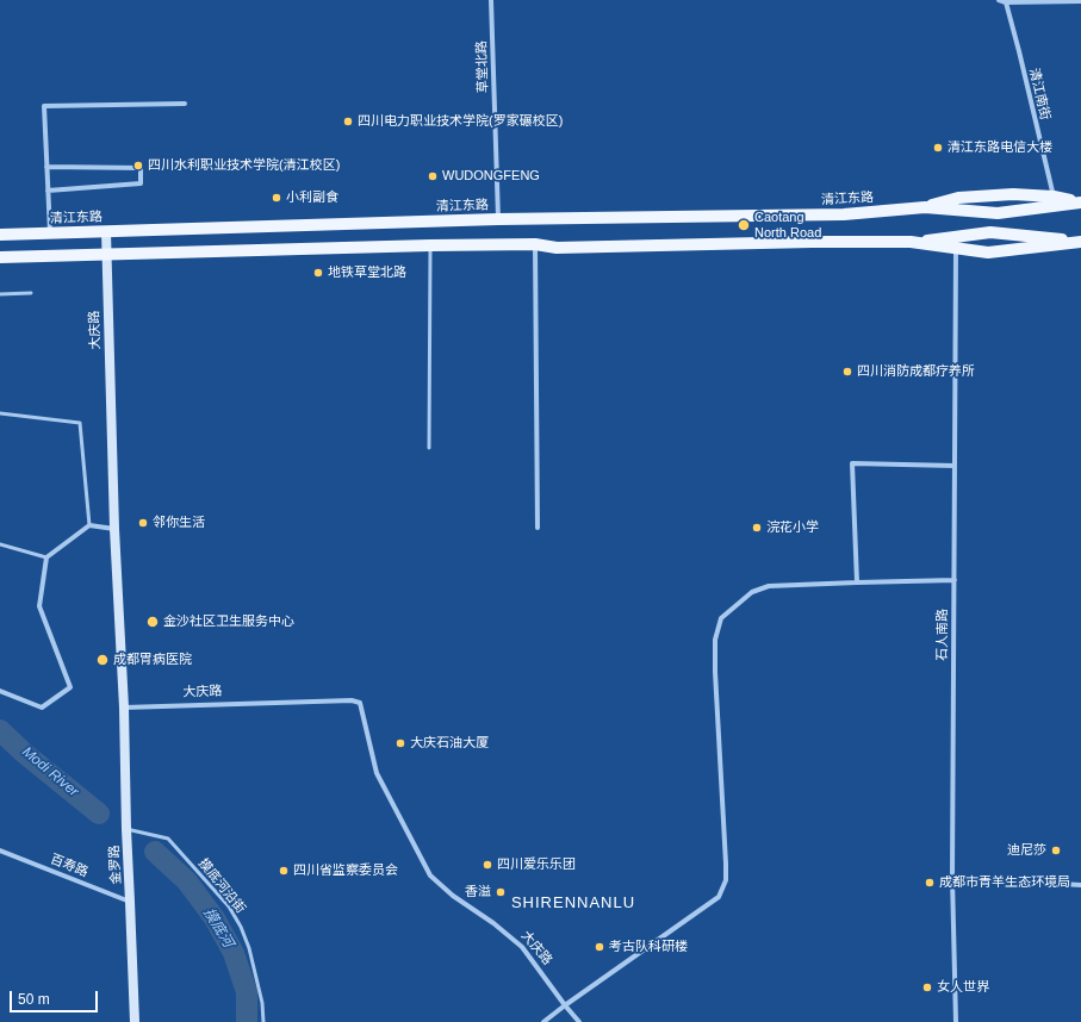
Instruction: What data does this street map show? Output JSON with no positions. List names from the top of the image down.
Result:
{
  "streets": {
    "main road": ["清江东路"],
    "street": [
      "草堂北路",
      "清江南街",
      "大庆路",
      "石人南路",
      "金罗路",
      "百寿路"
    ],
    "lane": ["摸底河沿街"]
  },
  "crossings": [
    ["草堂北路", "清江东路"],
    ["清江南街", "清江东路"],
    ["清江东路", "大庆路"],
    ["大庆路", "金罗路"],
    ["金罗路", "百寿路"],
    ["金罗路", "摸底河沿街"]
  ],
  "districts": ["SHIRENNANLU"],
  "water": ["Modi River", "摸底河"],
  "places": [
    "四川电力职业技术学院(罗家碾校区)",
    "清江东路电信大楼",
    "四川水利职业技术学院(清江校区)",
    "WUDONGFENG",
    "小利副食",
    "Caotang North Road",
    "地铁草堂北路",
    "四川消防成都疗养所",
    "邻你生活",
    "浣花小学",
    "金沙社区卫生服务中心",
    "成都胃病医院",
    "大庆石油大厦",
    "迪尼莎",
    "四川爱乐乐团",
    "四川省监察委员会",
    "成都市青羊生态环境局",
    "香溢",
    "考古队科研楼",
    "女人世界"
  ],
  "scale_bar": "50 m"
}
